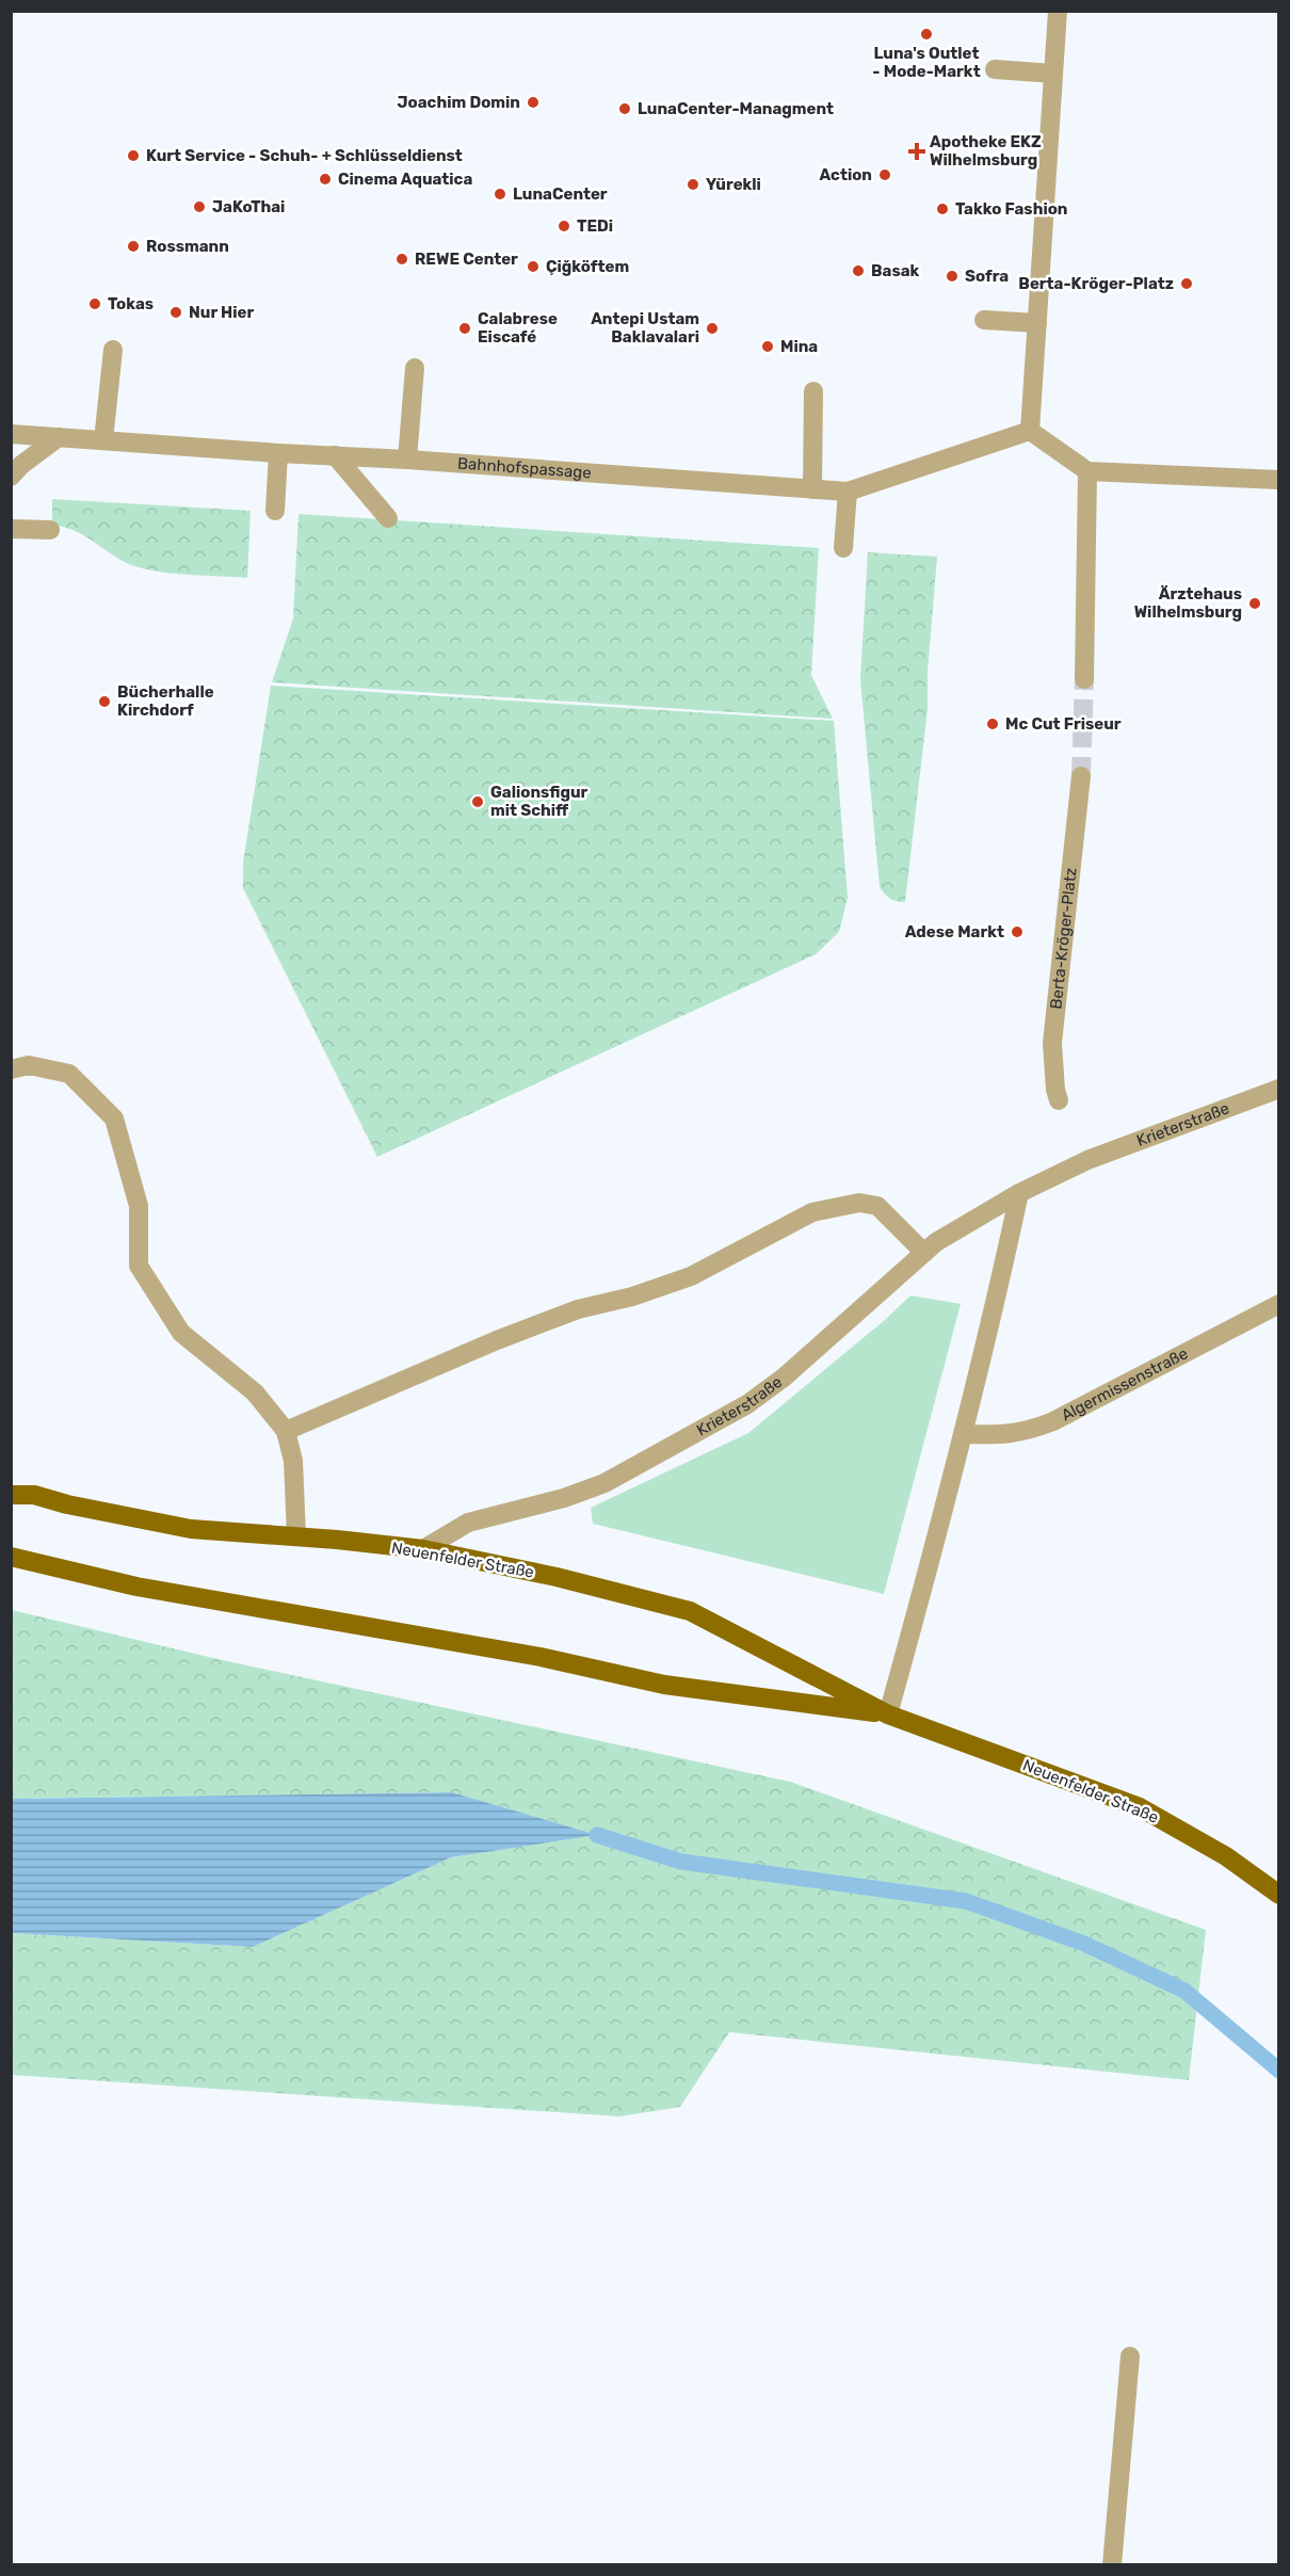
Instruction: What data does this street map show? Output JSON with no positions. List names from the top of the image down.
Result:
{
  "streets": {
    "main road": ["Neuenfelder Straße"],
    "street": [
      "Bahnhofspassage",
      "Berta-Kröger-Platz",
      "Krieterstraße",
      "Algermissenstraße"
    ]
  },
  "crossings": [
    ["Krieterstraße", "Neuenfelder Straße"]
  ],
  "places": {
    "other": [
      "Luna's Outlet - Mode-Markt",
      "Joachim Domin",
      "LunaCenter-Managment",
      "Kurt Service - Schuh- + Schlüsseldienst",
      "Action",
      "Cinema Aquatica",
      "Yürekli",
      "LunaCenter",
      "JaKoThai",
      "Takko Fashion",
      "TEDi",
      "Rossmann",
      "REWE Center",
      "Çiğköftem",
      "Basak",
      "Sofra",
      "Berta-Kröger-Platz",
      "Tokas",
      "Nur Hier",
      "Calabrese Eiscafé",
      "Antepi Ustam Baklavalari",
      "Mina",
      "Ärztehaus Wilhelmsburg",
      "Bücherhalle Kirchdorf",
      "Mc Cut Friseur",
      "Galionsfigur mit Schiff",
      "Adese Markt"
    ],
    "health": ["Apotheke EKZ Wilhelmsburg"]
  }
}
